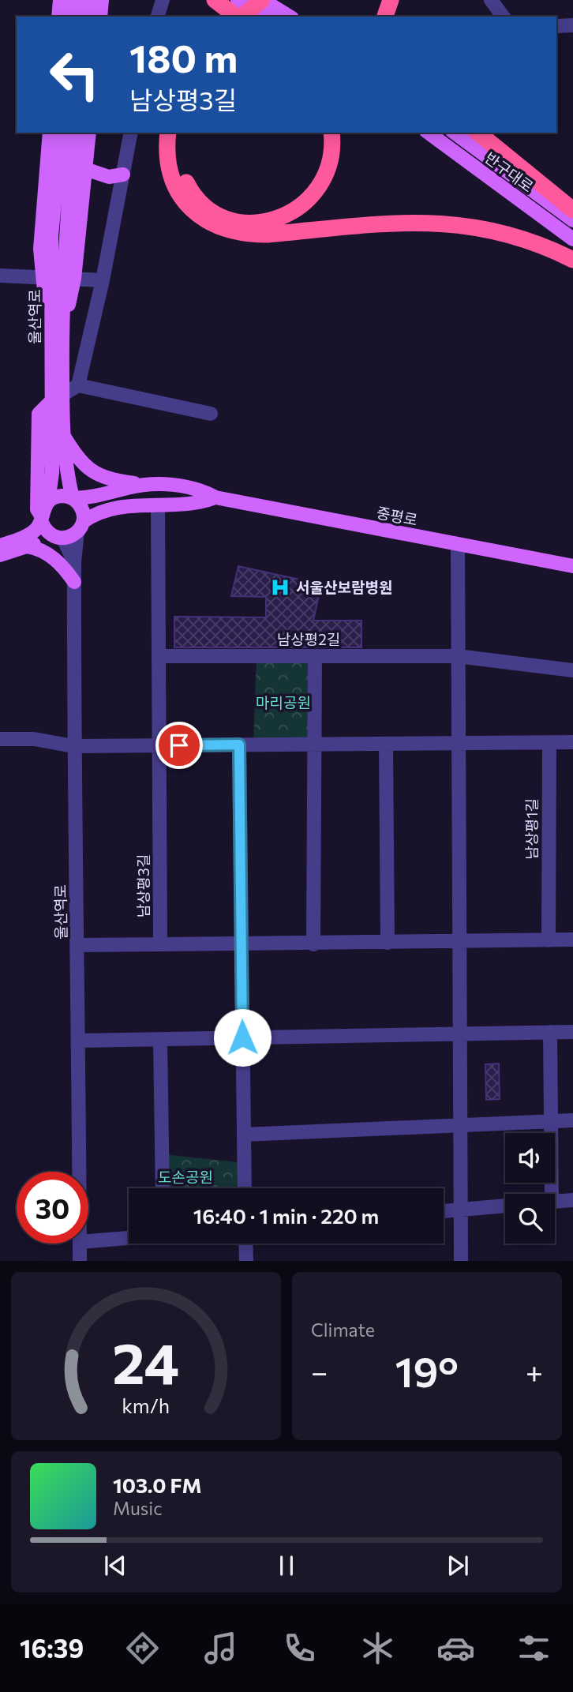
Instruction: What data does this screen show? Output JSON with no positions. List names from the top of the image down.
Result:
{
  "streets": {
    "main road": ["반구대로", "울산역로", "중평로"],
    "street": ["남상평2길", "남상평1길", "남상평3길"]
  },
  "crossings": [
    ["남상평2길", "남상평3길"]
  ],
  "parks": ["마리공원", "도손공원"],
  "places": {
    "hospital": ["서울산보람병원"]
  },
  "page": {
    "turn": ["180 m", "남상평3길"],
    "limit": "30",
    "trip": "16:40 · 1 min · 220 m",
    "tile": "Climate",
    "heat": ["−", "19°", "+"],
    "song": ["103.0 FM", "Music"],
    "tabs": "16:39",
    "gauge": ["24", "km/h"]
  }
}
